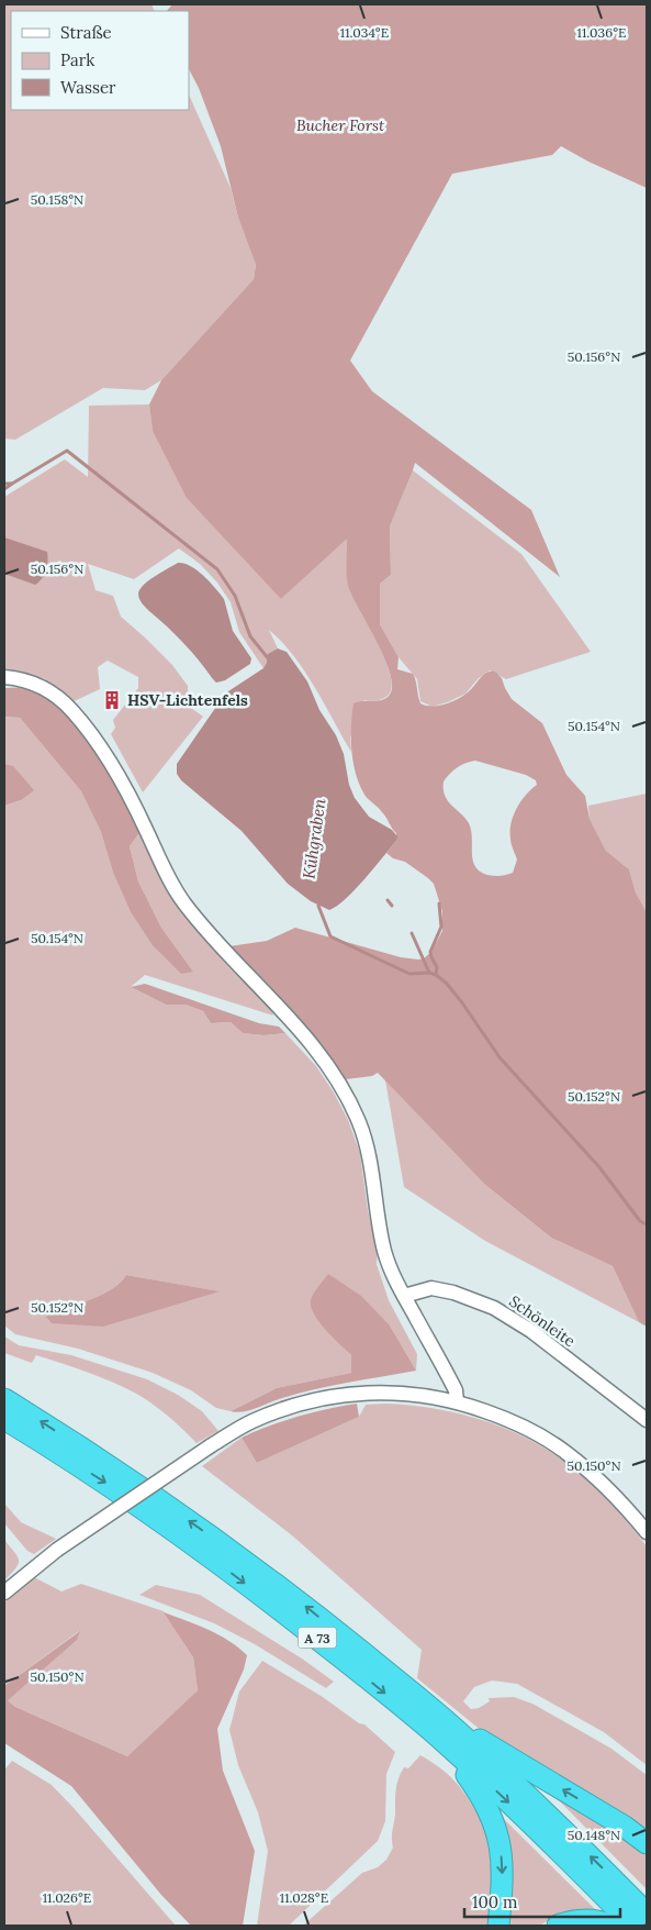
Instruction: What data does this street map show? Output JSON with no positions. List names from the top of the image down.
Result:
{
  "streets": {
    "highway": ["A 73"],
    "street": ["Schönleite"]
  },
  "water": ["Kühgraben"],
  "parks": ["Bucher Forst"],
  "places": {
    "building": ["HSV-Lichtenfels"]
  },
  "legend": ["Straße", "Park", "Wasser"],
  "scale_bar": "100 m",
  "coordinates": [
    "11.034°E",
    "11.036°E",
    "50.158°N",
    "50.156°N",
    "50.154°N",
    "50.152°N",
    "50.150°N",
    "50.148°N",
    "11.026°E",
    "11.028°E"
  ]
}
